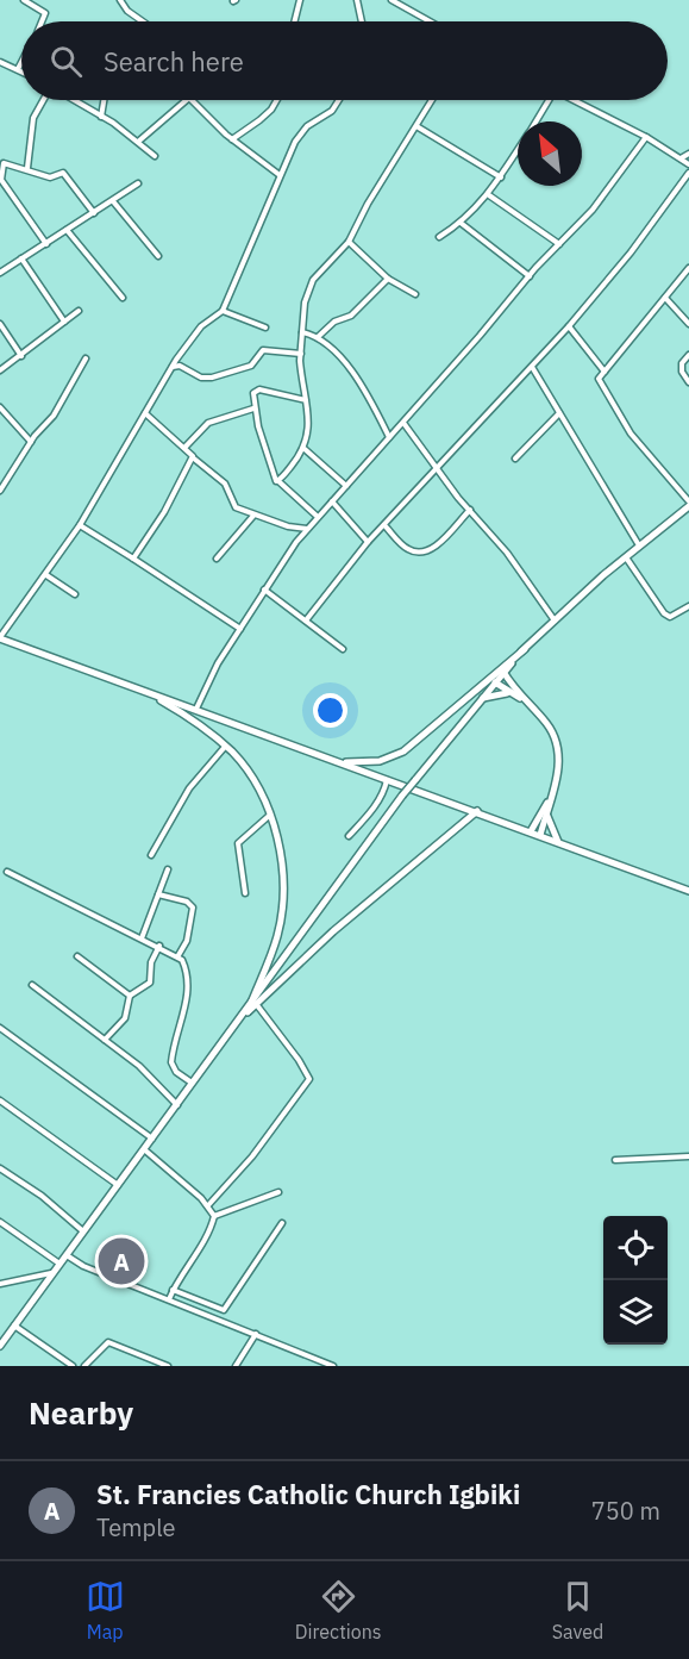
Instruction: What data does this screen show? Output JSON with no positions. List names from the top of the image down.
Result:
{
  "north": "top left",
  "page": {
    "search": "Search here",
    "pins": "A",
    "heading": "Nearby",
    "list": [
      {
        "mark": "A",
        "name": "St. Francies Catholic Church Igbiki",
        "note": "Temple",
        "value": "750 m"
      }
    ],
    "nav": ["Map", "Directions", "Saved"]
  }
}
